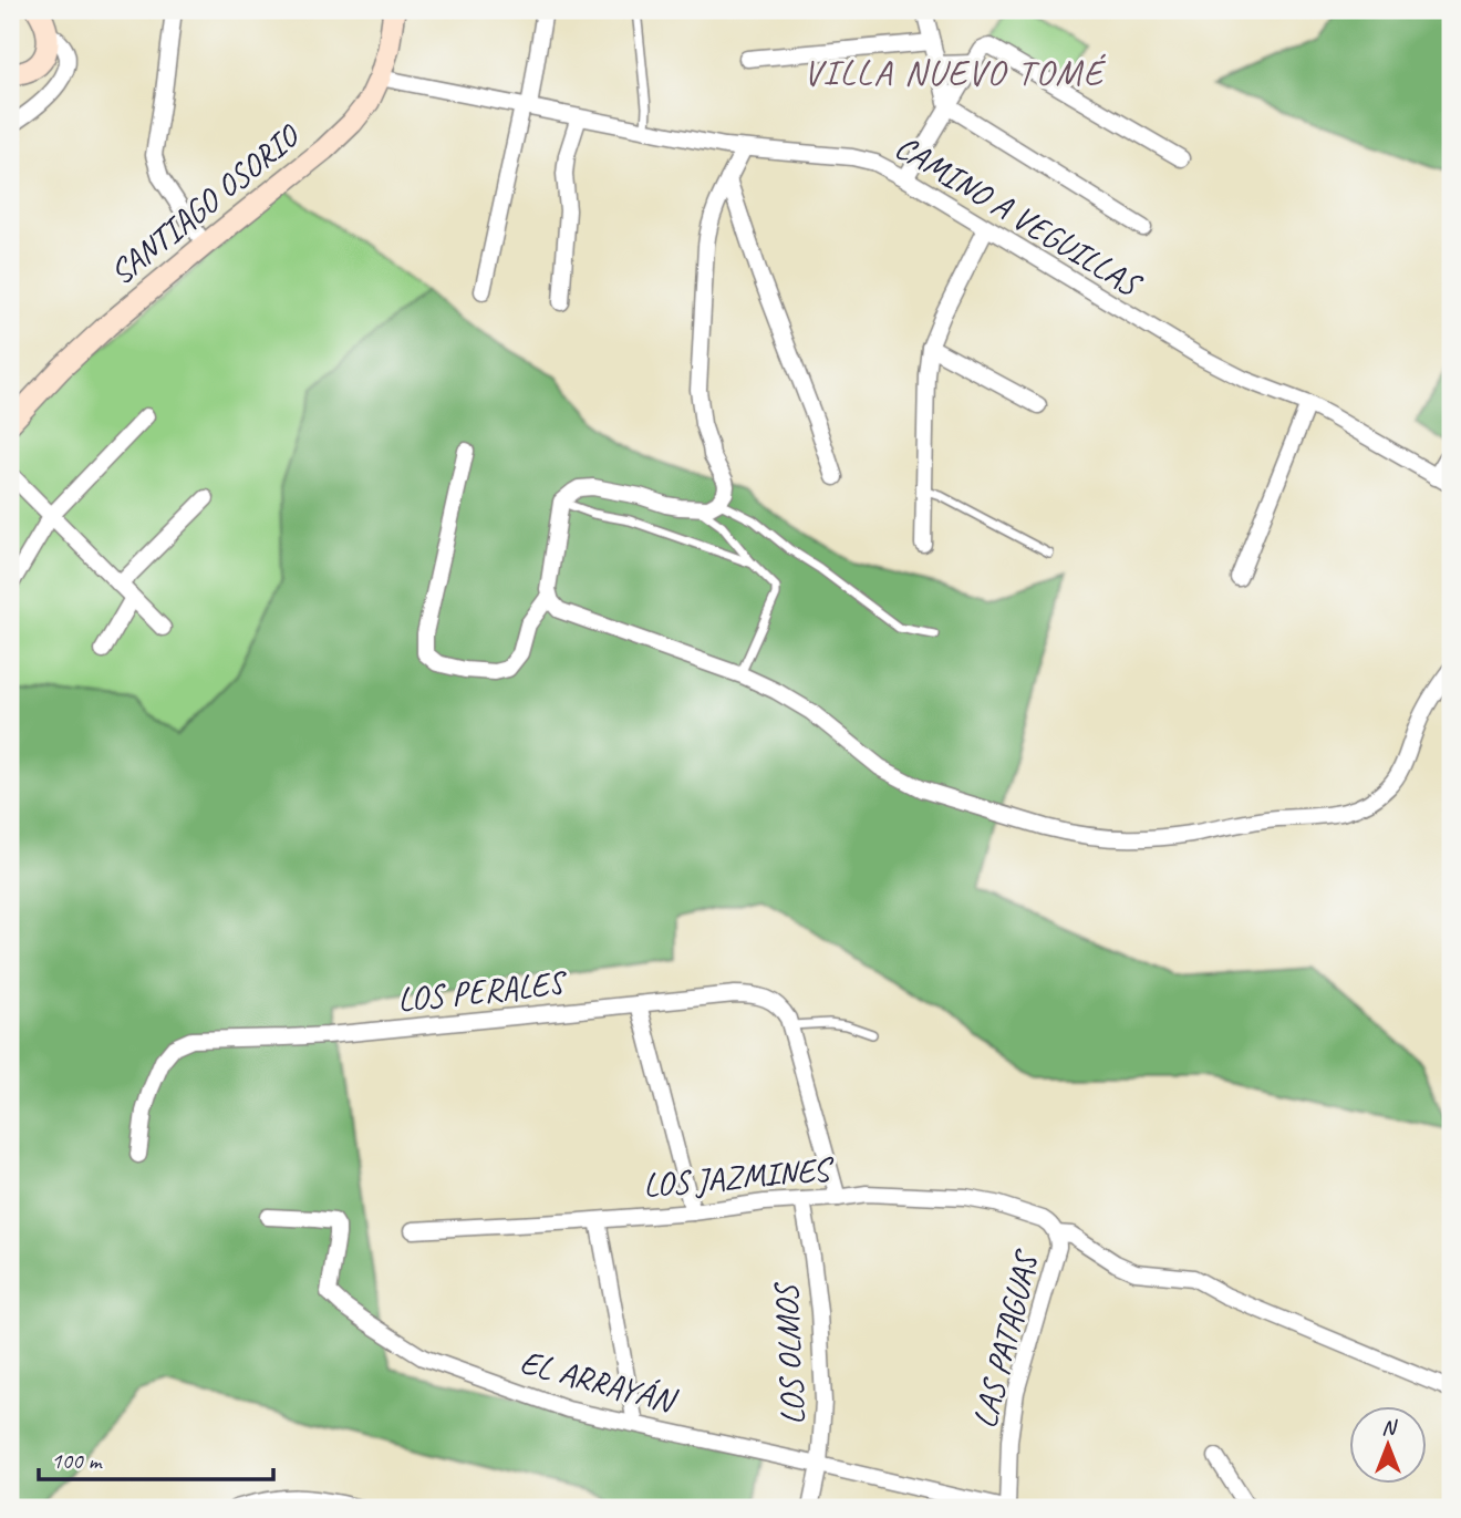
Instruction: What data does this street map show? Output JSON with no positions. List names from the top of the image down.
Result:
{
  "streets": {
    "street": [
      "SANTIAGO OSORIO",
      "CAMINO A VEGUILLAS",
      "LOS PERALES",
      "LOS JAZMINES",
      "LAS PATAGUAS",
      "LOS OLMOS",
      "EL ARRAYÁN"
    ]
  },
  "crossings": [
    ["SANTIAGO OSORIO", "CAMINO A VEGUILLAS"],
    ["LOS JAZMINES", "LAS PATAGUAS"],
    ["LOS JAZMINES", "LOS OLMOS"],
    ["LAS PATAGUAS", "EL ARRAYÁN"],
    ["LOS OLMOS", "EL ARRAYÁN"]
  ],
  "districts": ["VILLA NUEVO TOMÉ"],
  "scale_bar": "100 m",
  "north": "top"
}
